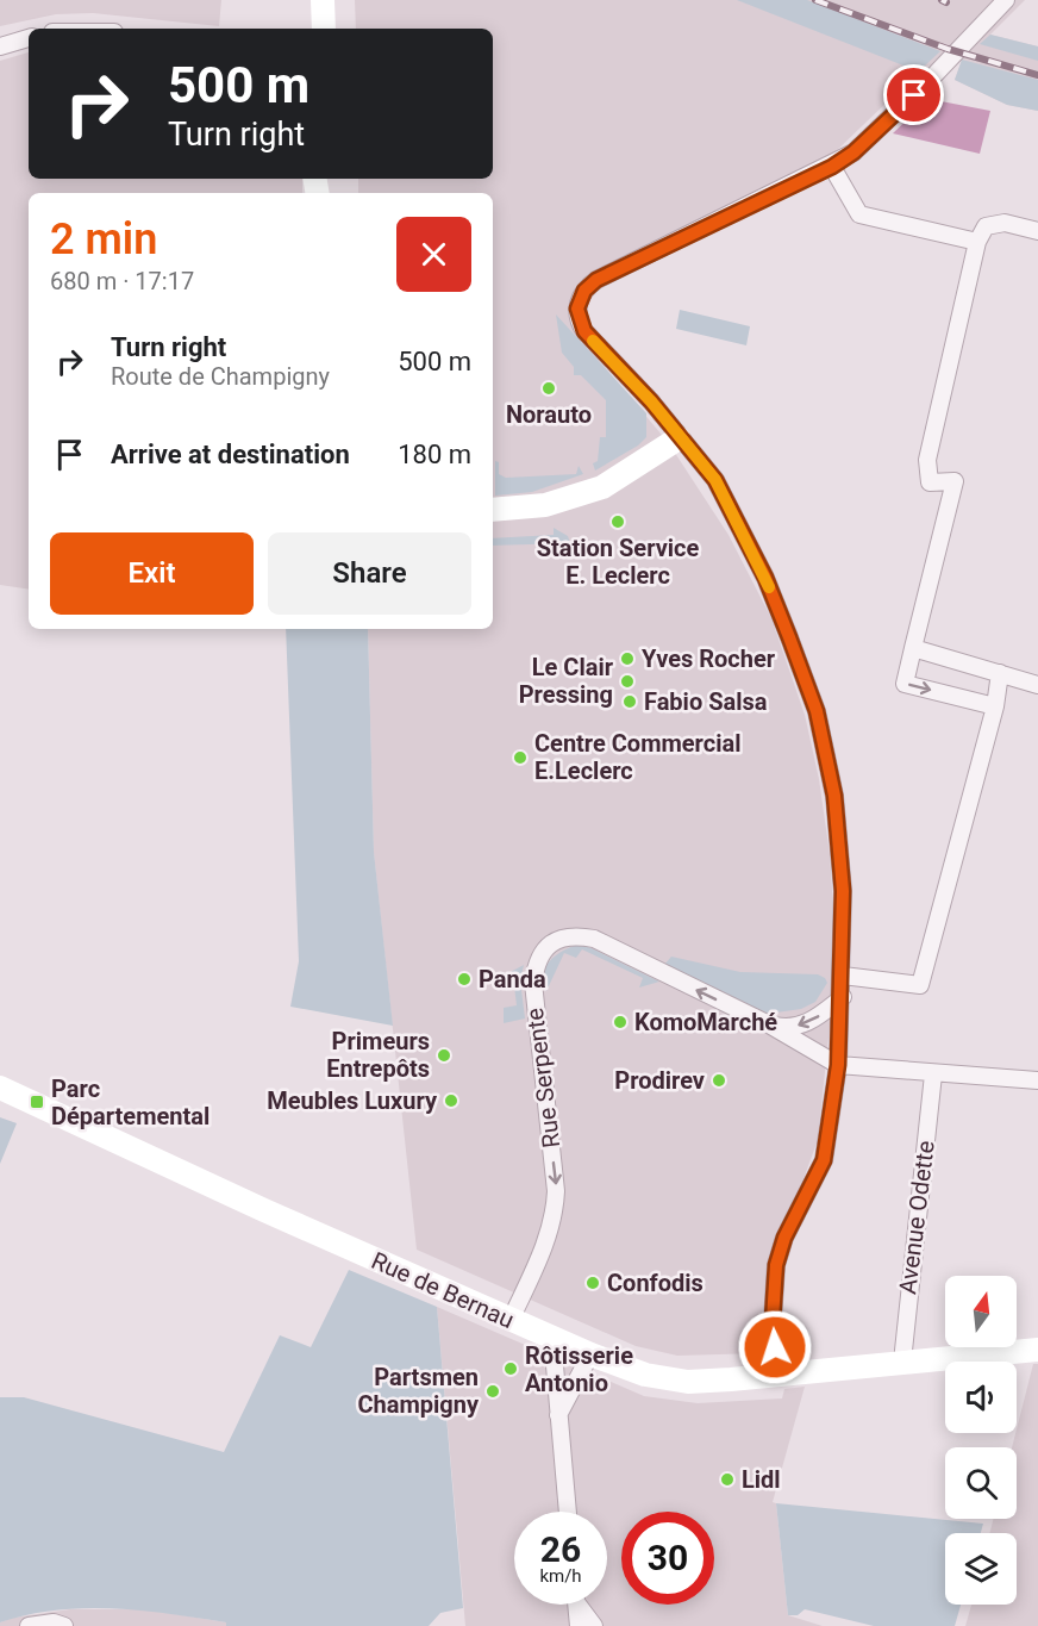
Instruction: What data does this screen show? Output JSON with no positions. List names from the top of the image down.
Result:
{
  "streets": {
    "street": ["Rue Serpente", "Avenue Odette", "Rue de Bernau"]
  },
  "crossings": [
    ["Rue Serpente", "Rue de Bernau"],
    ["Avenue Odette", "Rue de Bernau"]
  ],
  "places": {
    "other": [
      "Norauto",
      "Station Service E. Leclerc",
      "Yves Rocher",
      "Le Clair Pressing",
      "Fabio Salsa",
      "Centre Commercial E.Leclerc",
      "Panda",
      "KomoMarché",
      "Primeurs Entrepôts",
      "Prodirev",
      "Meubles Luxury",
      "Confodis",
      "Rôtisserie Antonio",
      "Partsmen Champigny",
      "Lidl"
    ],
    "transit": ["Parc Départemental"]
  },
  "north": "top",
  "page": {
    "turn": ["500 m", "Turn right"],
    "heading": ["2 min", "680 m · 17:17"],
    "list": [
      {
        "name": "Turn right",
        "note": "Route de Champigny",
        "value": "500 m"
      },
      {
        "name": "Arrive at destination",
        "value": "180 m"
      }
    ],
    "buttons": ["Exit", "Share"],
    "speed": "26 km/h",
    "limit": "30"
  }
}
